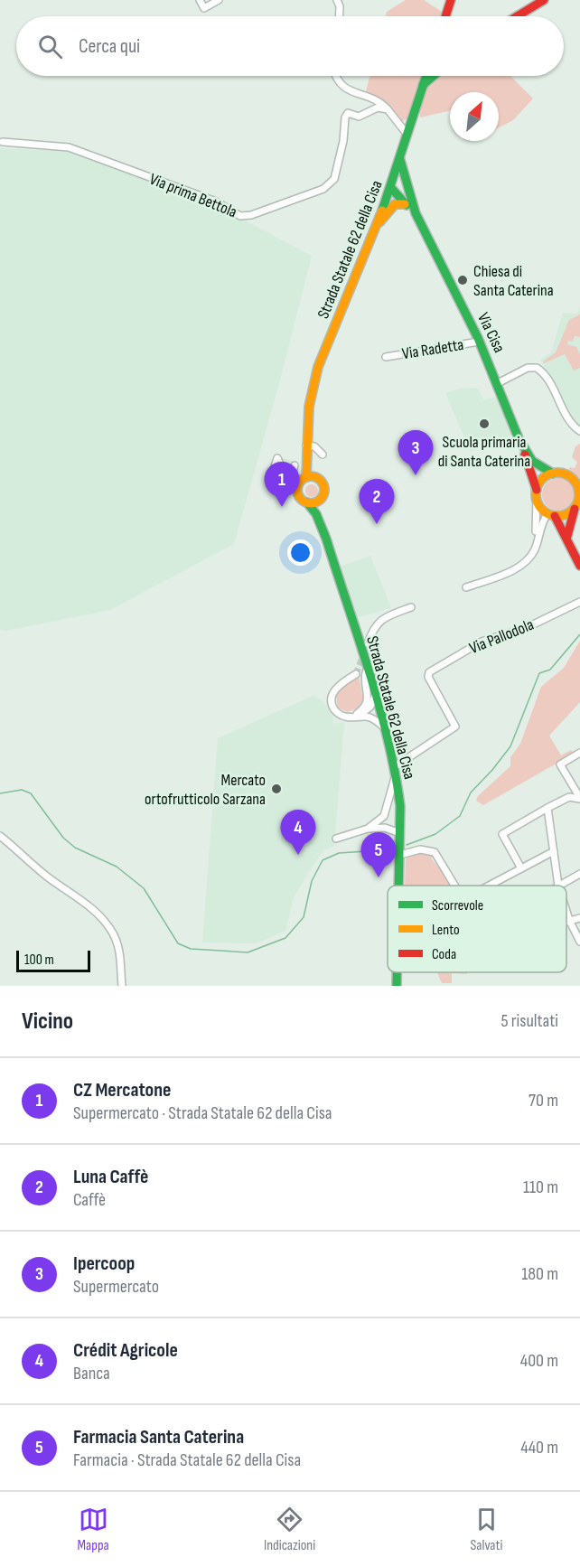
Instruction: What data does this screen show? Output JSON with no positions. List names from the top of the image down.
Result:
{
  "streets": {
    "main road": ["Strada Statale 62 della Cisa", "Via Cisa"],
    "street": ["Via prima Bettola", "Via Radetta", "Via Pallodola"]
  },
  "crossings": [
    ["Strada Statale 62 della Cisa", "Via Cisa"],
    ["Strada Statale 62 della Cisa", "Via Pallodola"],
    ["Via Cisa", "Via Radetta"]
  ],
  "places": ["Chiesa di Santa Caterina", "Scuola primaria di Santa Caterina", "Mercato ortofrutticolo Sarzana"],
  "legend": ["Scorrevole", "Lento", "Coda"],
  "scale_bar": "100 m",
  "north": "top right",
  "page": {
    "search": "Cerca qui",
    "pins": [
      "3",
      "1",
      "2",
      "4",
      "5"
    ],
    "scale": "100 m",
    "heading": ["Vicino", "5 risultati"],
    "list": [
      {
        "mark": "1",
        "name": "CZ Mercatone",
        "note": "Supermercato · Strada Statale 62 della Cisa",
        "value": "70 m"
      },
      {
        "mark": "2",
        "name": "Luna Caffè",
        "note": "Caffè",
        "value": "110 m"
      },
      {
        "mark": "3",
        "name": "Ipercoop",
        "note": "Supermercato",
        "value": "180 m"
      },
      {
        "mark": "4",
        "name": "Crédit Agricole",
        "note": "Banca",
        "value": "400 m"
      },
      {
        "mark": "5",
        "name": "Farmacia Santa Caterina",
        "note": "Farmacia · Strada Statale 62 della Cisa",
        "value": "440 m"
      }
    ],
    "nav": ["Mappa", "Indicazioni", "Salvati"]
  }
}
